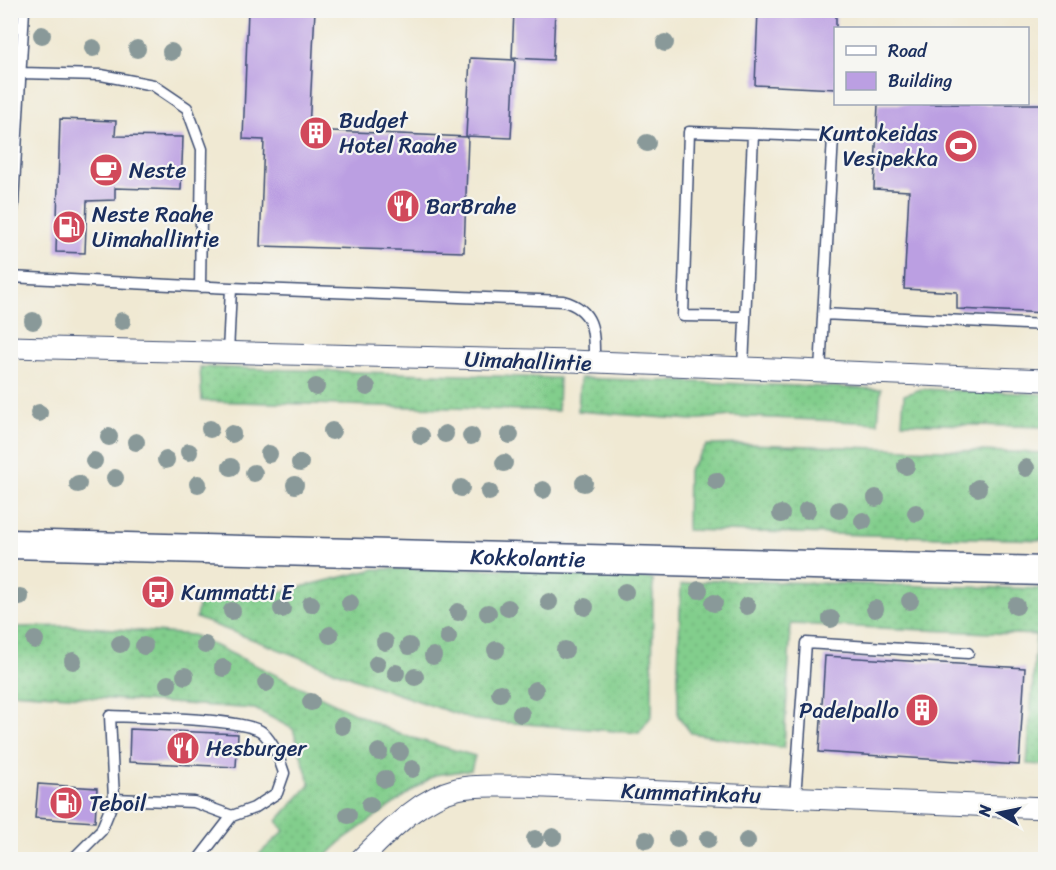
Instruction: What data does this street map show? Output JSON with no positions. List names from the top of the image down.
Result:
{
  "streets": {
    "main road": ["Kokkolantie"],
    "street": ["Uimahallintie", "Kummatinkatu"]
  },
  "places": {
    "building": ["Budget Hotel Raahe", "Padelpallo"],
    "sports": ["Kuntokeidas Vesipekka"],
    "cafe": ["Neste"],
    "restaurant": ["BarBrahe", "Hesburger"],
    "fuel station": ["Neste Raahe Uimahallintie", "Teboil"],
    "bus stop": ["Kummatti E"]
  },
  "legend": ["Road", "Building"],
  "north": "left"
}
